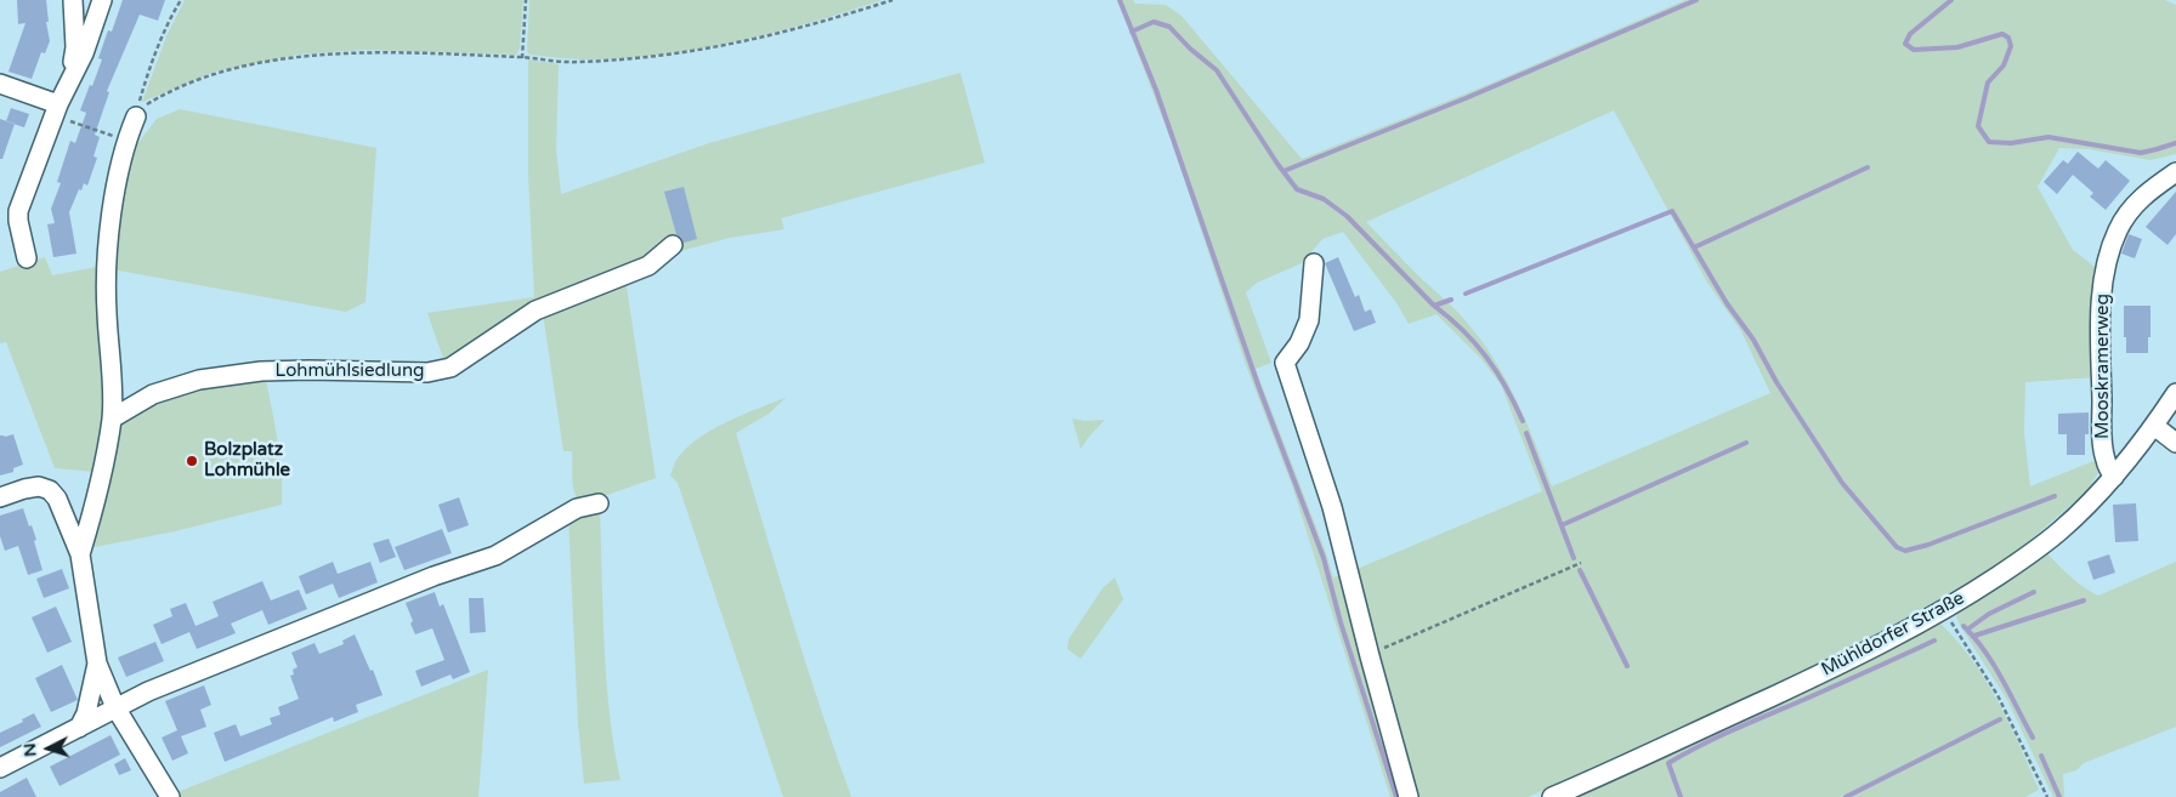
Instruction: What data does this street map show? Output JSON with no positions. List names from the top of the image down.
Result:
{
  "streets": {
    "street": ["Mooskramerweg", "Lohmühlsiedlung", "Mühldorfer Straße"]
  },
  "crossings": [
    ["Mooskramerweg", "Mühldorfer Straße"]
  ],
  "places": ["Bolzplatz Lohmühle"],
  "north": "left"
}
